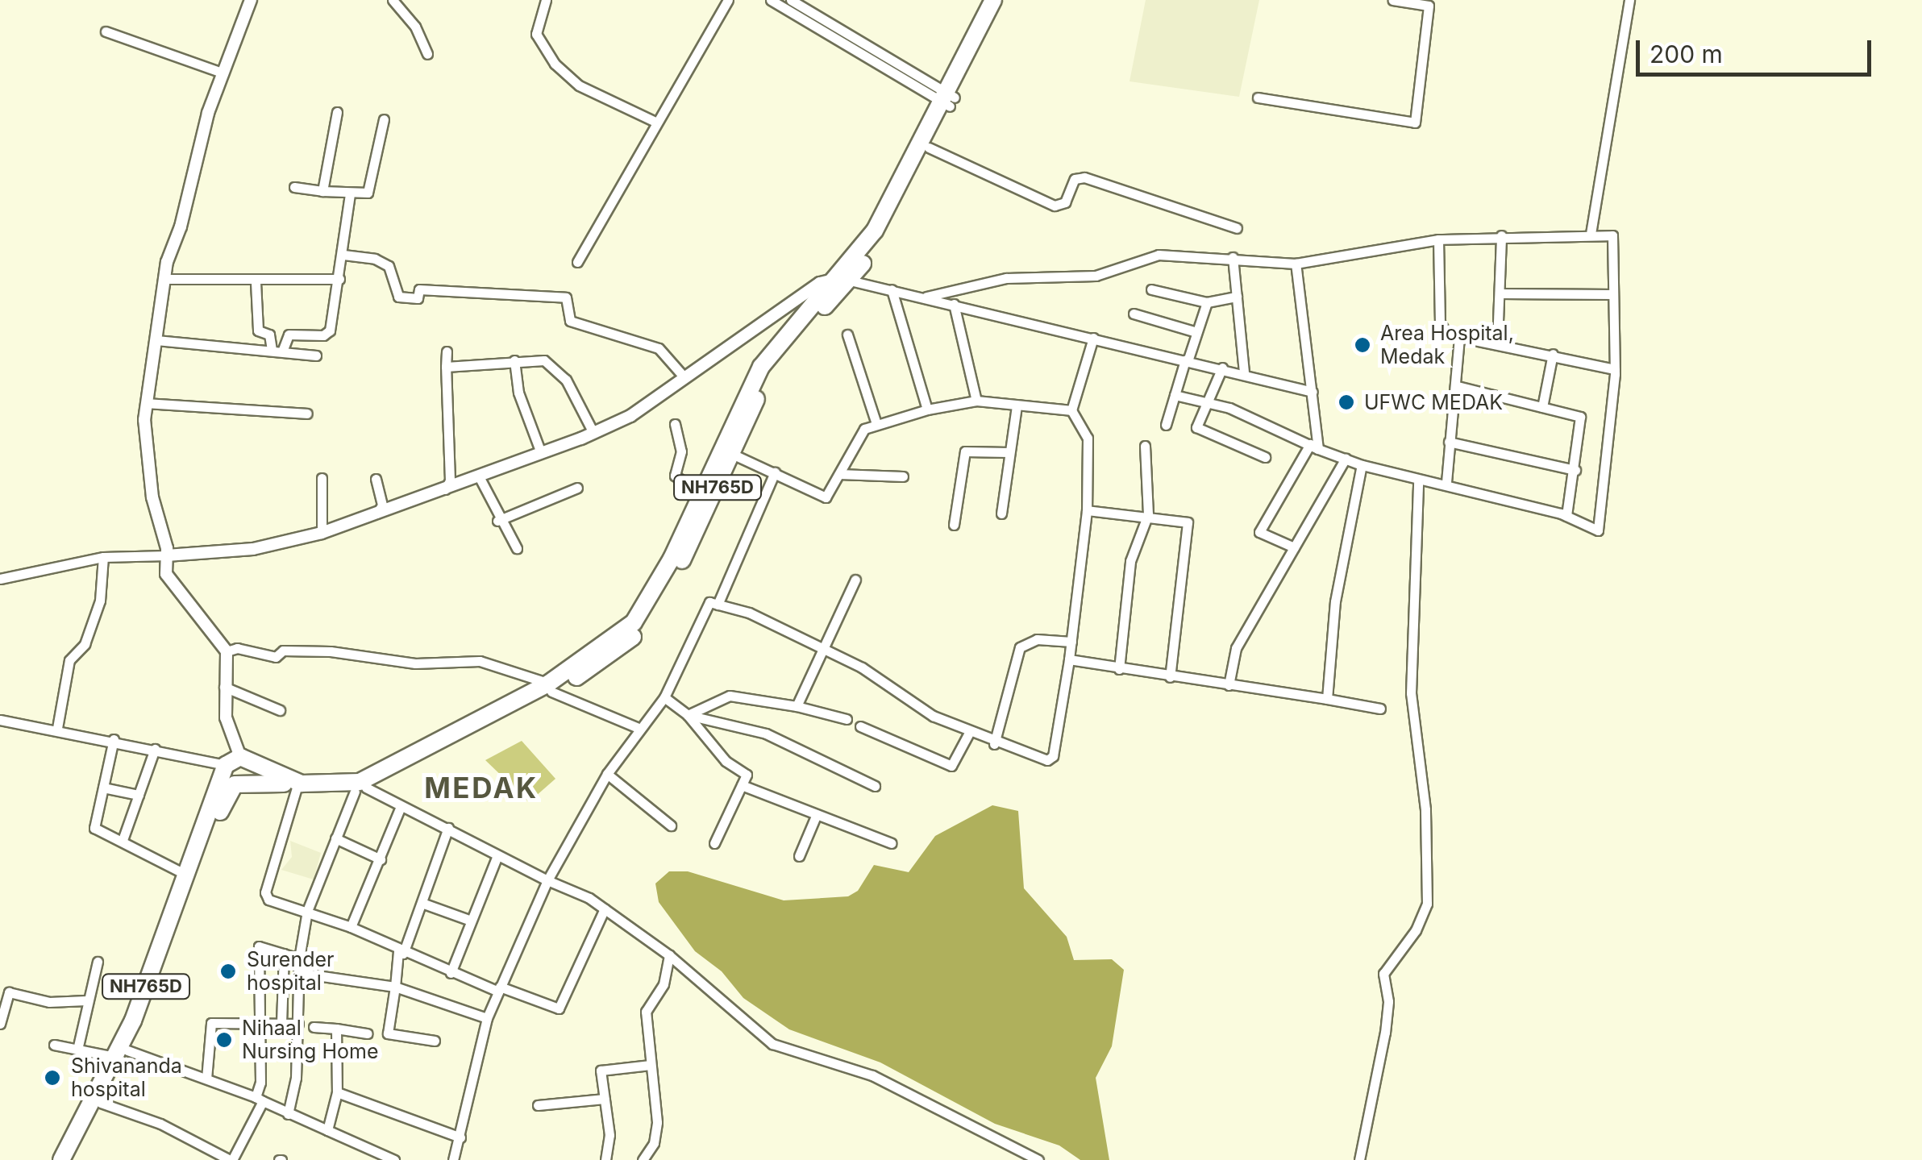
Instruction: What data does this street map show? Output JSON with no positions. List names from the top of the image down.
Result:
{
  "streets": {
    "highway": ["NH765D"]
  },
  "districts": ["MEDAK"],
  "places": [
    "Area Hospital, Medak",
    "UFWC MEDAK",
    "Surender hospital",
    "Nihaal Nursing Home",
    "Shivananda hospital"
  ],
  "scale_bar": "200 m"
}
